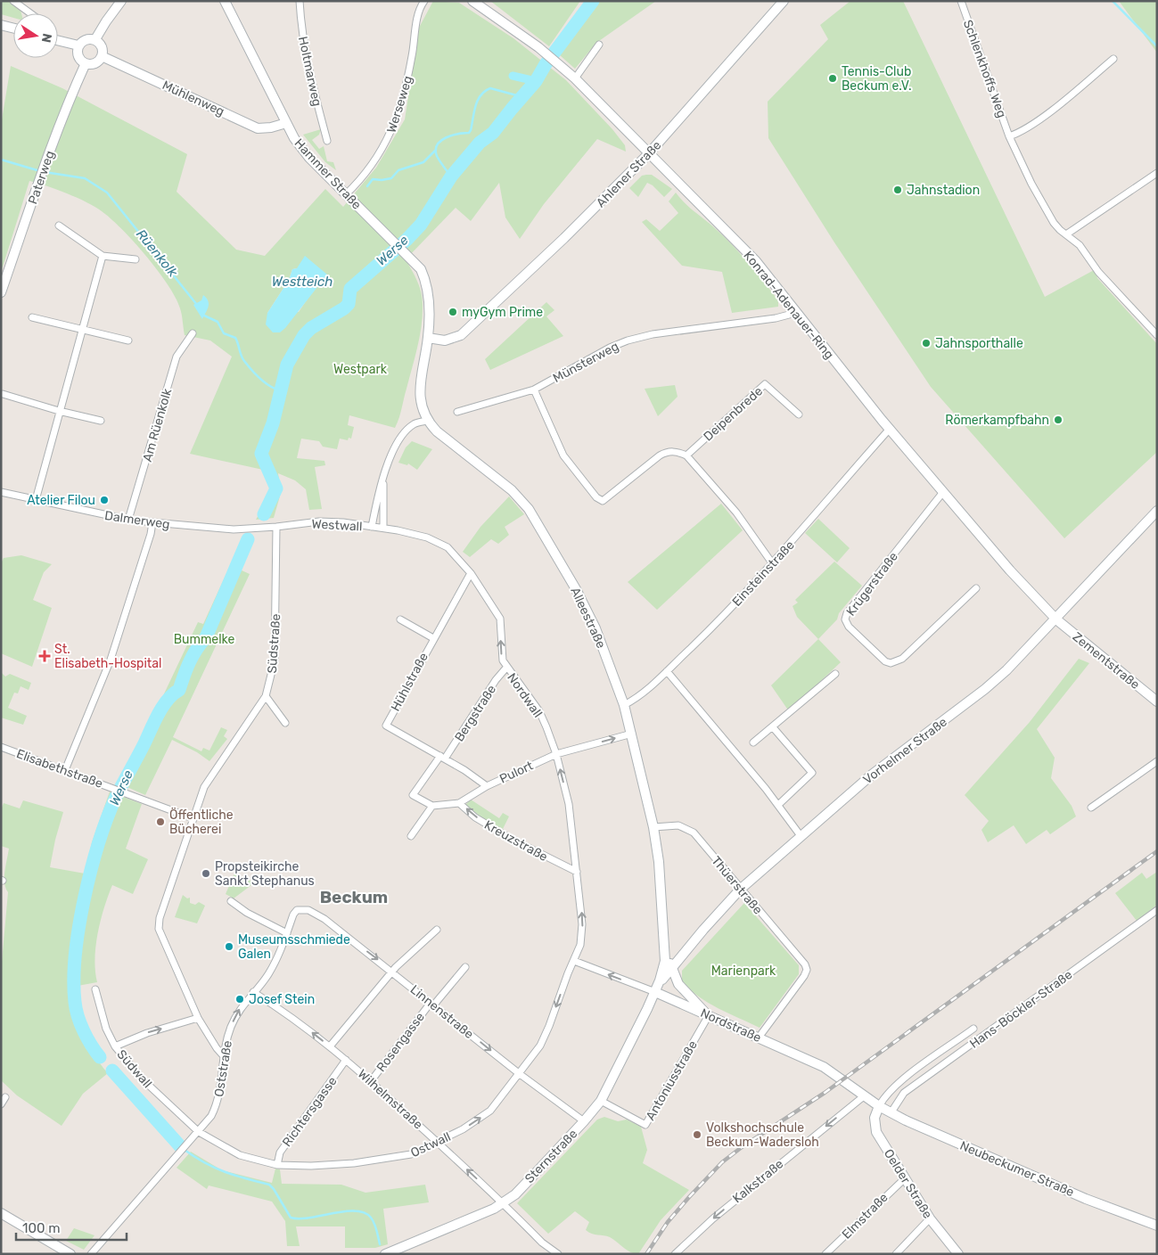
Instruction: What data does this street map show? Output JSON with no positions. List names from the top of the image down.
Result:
{
  "streets": {
    "main road": [
      "Mühlenweg",
      "Hammer Straße",
      "Ahlener Straße",
      "Paterweg",
      "Konrad-Adenauer-Ring",
      "Alleestraße",
      "Zementstraße",
      "Vorhelmer Straße",
      "Nordstraße",
      "Sternstraße",
      "Neubeckumer Straße",
      "Oelder Straße"
    ],
    "street": [
      "Schlenkhoffs Weg",
      "Holtmarweg",
      "Werseweg",
      "Münsterweg",
      "Deipenbrede",
      "Am Rüenkolk",
      "Dalmerweg",
      "Westwall",
      "Einsteinstraße",
      "Krügerstraße",
      "Südstraße",
      "Hühlstraße",
      "Nordwall",
      "Bergstraße",
      "Elisabethstraße",
      "Pulort",
      "Kreuzstraße",
      "Thüerstraße",
      "Hans-Böckler-Straße",
      "Linnenstraße",
      "Rosengasse",
      "Südwall",
      "Oststraße",
      "Antoniusstraße",
      "Wilhelmstraße",
      "Richtersgasse",
      "Ostwall",
      "Kalkstraße",
      "Elmstraße"
    ]
  },
  "crossings": [
    ["Mühlenweg", "Hammer Straße"],
    ["Mühlenweg", "Paterweg"],
    ["Werseweg", "Hammer Straße"],
    ["Hammer Straße", "Ahlener Straße"],
    ["Hammer Straße", "Alleestraße"],
    ["Ahlener Straße", "Konrad-Adenauer-Ring"],
    ["Ahlener Straße", "Alleestraße"],
    ["Konrad-Adenauer-Ring", "Münsterweg"],
    ["Konrad-Adenauer-Ring", "Einsteinstraße"],
    ["Konrad-Adenauer-Ring", "Krügerstraße"],
    ["Konrad-Adenauer-Ring", "Zementstraße"],
    ["Konrad-Adenauer-Ring", "Vorhelmer Straße"],
    ["Am Rüenkolk", "Dalmerweg"],
    ["Dalmerweg", "Westwall"],
    ["Dalmerweg", "Südstraße"],
    ["Westwall", "Südstraße"],
    ["Westwall", "Nordwall"],
    ["Einsteinstraße", "Alleestraße"],
    ["Alleestraße", "Vorhelmer Straße"],
    ["Alleestraße", "Pulort"],
    ["Alleestraße", "Thüerstraße"],
    ["Alleestraße", "Nordstraße"],
    ["Alleestraße", "Antoniusstraße"],
    ["Alleestraße", "Sternstraße"],
    ["Südstraße", "Elisabethstraße"],
    ["Südstraße", "Oststraße"],
    ["Zementstraße", "Vorhelmer Straße"],
    ["Hühlstraße", "Nordwall"],
    ["Hühlstraße", "Pulort"],
    ["Nordwall", "Bergstraße"],
    ["Nordwall", "Pulort"],
    ["Nordwall", "Kreuzstraße"],
    ["Nordwall", "Nordstraße"],
    ["Nordwall", "Ostwall"],
    ["Bergstraße", "Pulort"],
    ["Vorhelmer Straße", "Thüerstraße"],
    ["Vorhelmer Straße", "Nordstraße"],
    ["Vorhelmer Straße", "Sternstraße"],
    ["Thüerstraße", "Nordstraße"],
    ["Hans-Böckler-Straße", "Neubeckumer Straße"],
    ["Linnenstraße", "Rosengasse"],
    ["Linnenstraße", "Oststraße"],
    ["Linnenstraße", "Ostwall"],
    ["Linnenstraße", "Sternstraße"],
    ["Nordstraße", "Antoniusstraße"],
    ["Nordstraße", "Ostwall"],
    ["Nordstraße", "Sternstraße"],
    ["Nordstraße", "Neubeckumer Straße"],
    ["Nordstraße", "Kalkstraße"],
    ["Nordstraße", "Oelder Straße"],
    ["Rosengasse", "Wilhelmstraße"],
    ["Südwall", "Oststraße"],
    ["Südwall", "Ostwall"],
    ["Oststraße", "Wilhelmstraße"],
    ["Oststraße", "Ostwall"],
    ["Antoniusstraße", "Sternstraße"],
    ["Wilhelmstraße", "Richtersgasse"],
    ["Wilhelmstraße", "Ostwall"],
    ["Wilhelmstraße", "Sternstraße"],
    ["Richtersgasse", "Ostwall"],
    ["Neubeckumer Straße", "Oelder Straße"],
    ["Oelder Straße", "Elmstraße"]
  ],
  "one_way": [
    "Nordwall",
    "Kreuzstraße",
    "Linnenstraße",
    "Wilhelmstraße",
    "Kalkstraße"
  ],
  "districts": ["Beckum"],
  "water": ["Werse", "Rüenkolk", "Westteich"],
  "parks": ["Westpark", "Bummelke", "Marienpark"],
  "places": {
    "other": [
      "Tennis-Club Beckum e.V.",
      "Jahnstadion",
      "myGym Prime",
      "Jahnsporthalle",
      "Römerkampfbahn",
      "Atelier Filou",
      "Öffentliche Bücherei",
      "Propsteikirche Sankt Stephanus",
      "Museumsschmiede Galen",
      "Josef Stein",
      "Volkshochschule Beckum-Wadersloh"
    ],
    "health": ["St. Elisabeth-Hospital"]
  },
  "scale_bar": "100 m",
  "north": "right"
}
